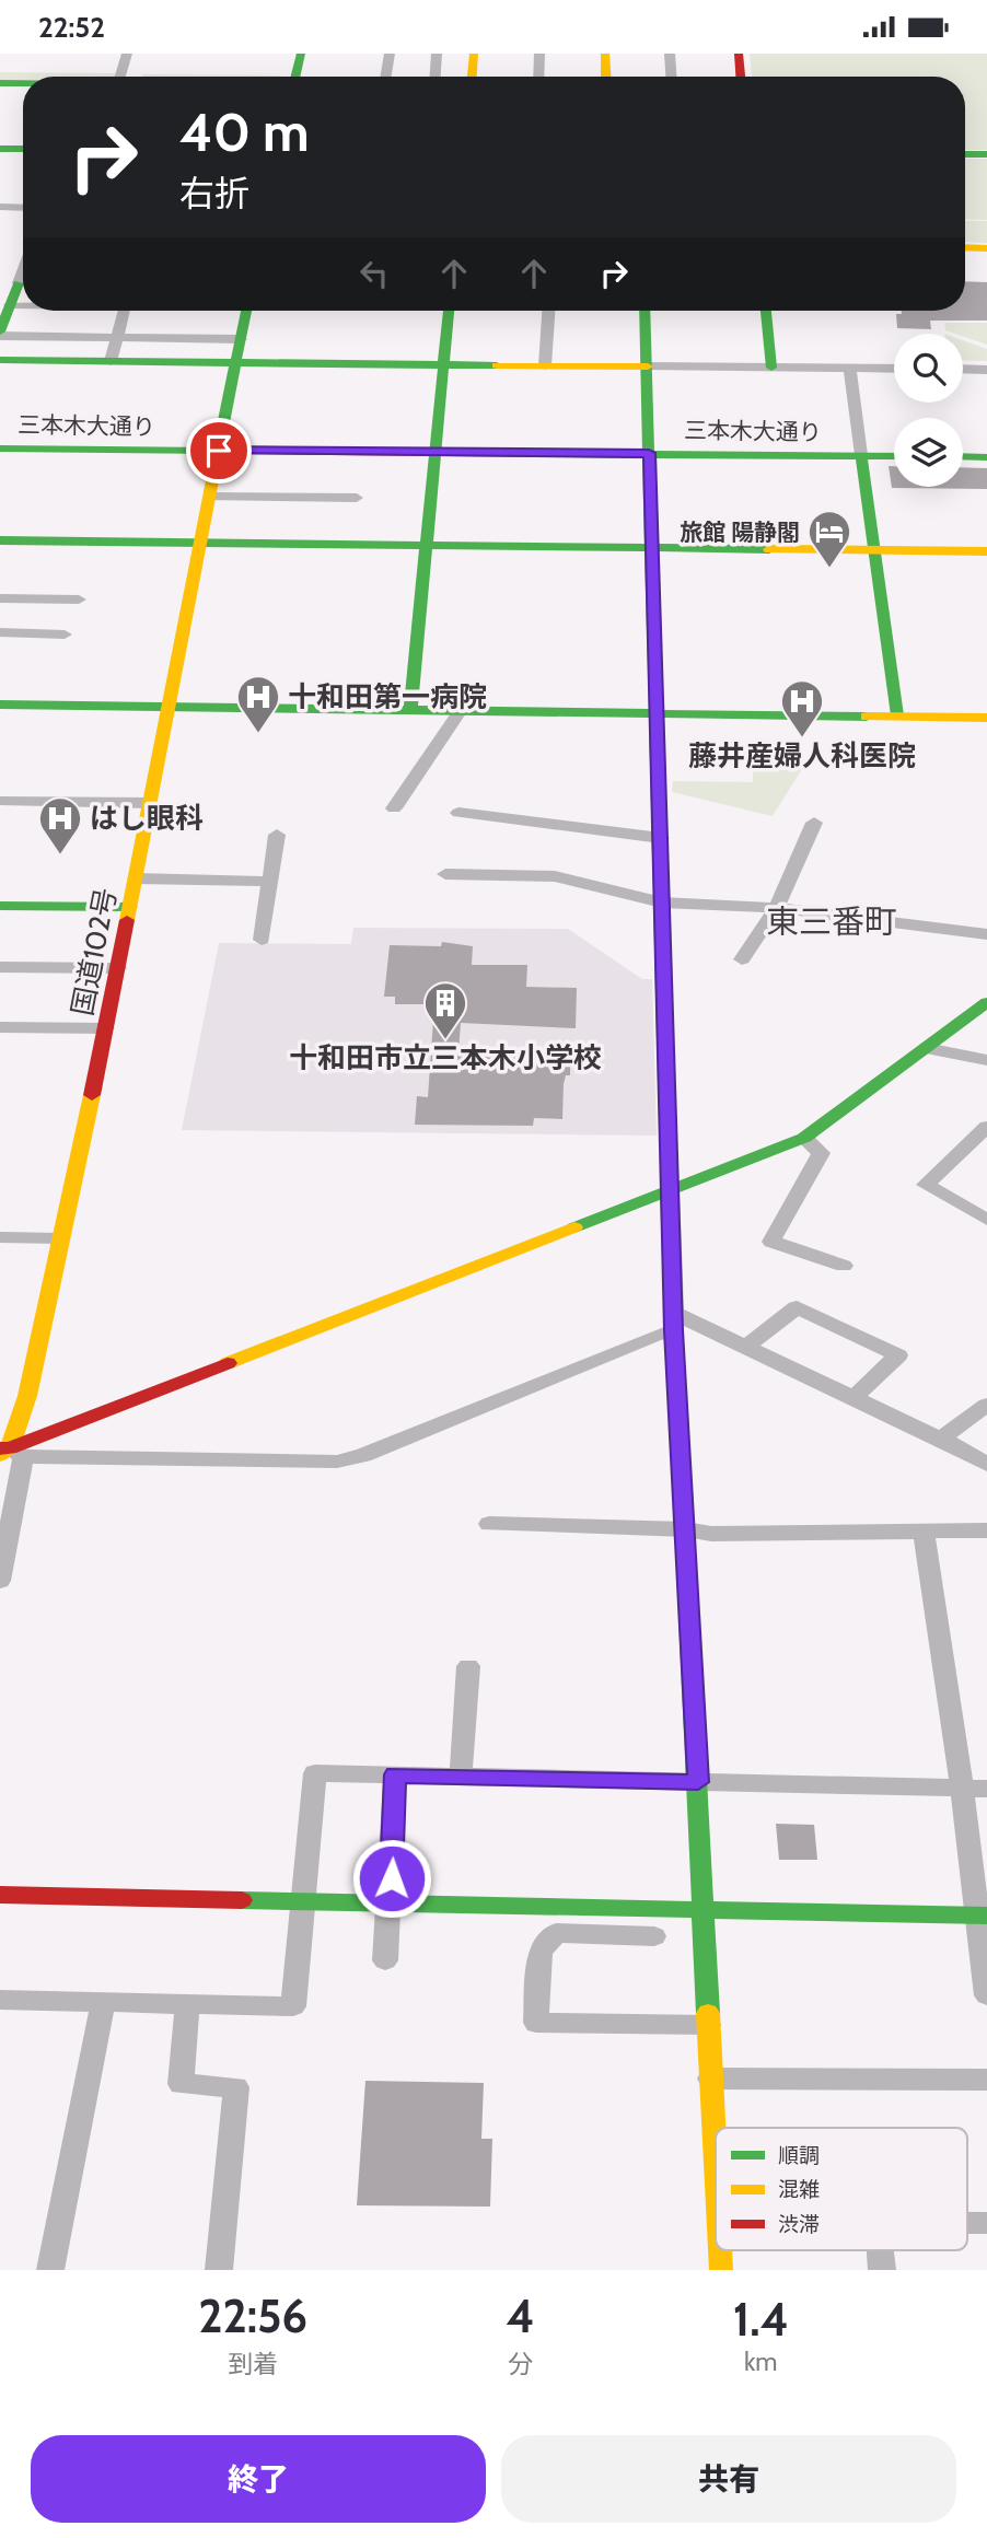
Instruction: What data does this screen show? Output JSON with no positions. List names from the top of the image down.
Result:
{
  "streets": {
    "main road": ["三本木大通り", "国道102号"]
  },
  "crossings": [
    ["三本木大通り", "国道102号"]
  ],
  "districts": ["東三番町"],
  "places": {
    "hotel": ["旅館 陽静閣"],
    "hospital": ["十和田第一病院", "藤井産婦人科医院", "はし眼科"],
    "building": ["十和田市立三本木小学校"]
  },
  "legend": ["順調", "混雑", "渋滞"],
  "page": {
    "status": "22:52",
    "turn": ["40 m", "右折"],
    "eta": [
      "22:56",
      "到着",
      "4",
      "分",
      "1.4",
      "km"
    ],
    "buttons": ["終了", "共有"]
  }
}
